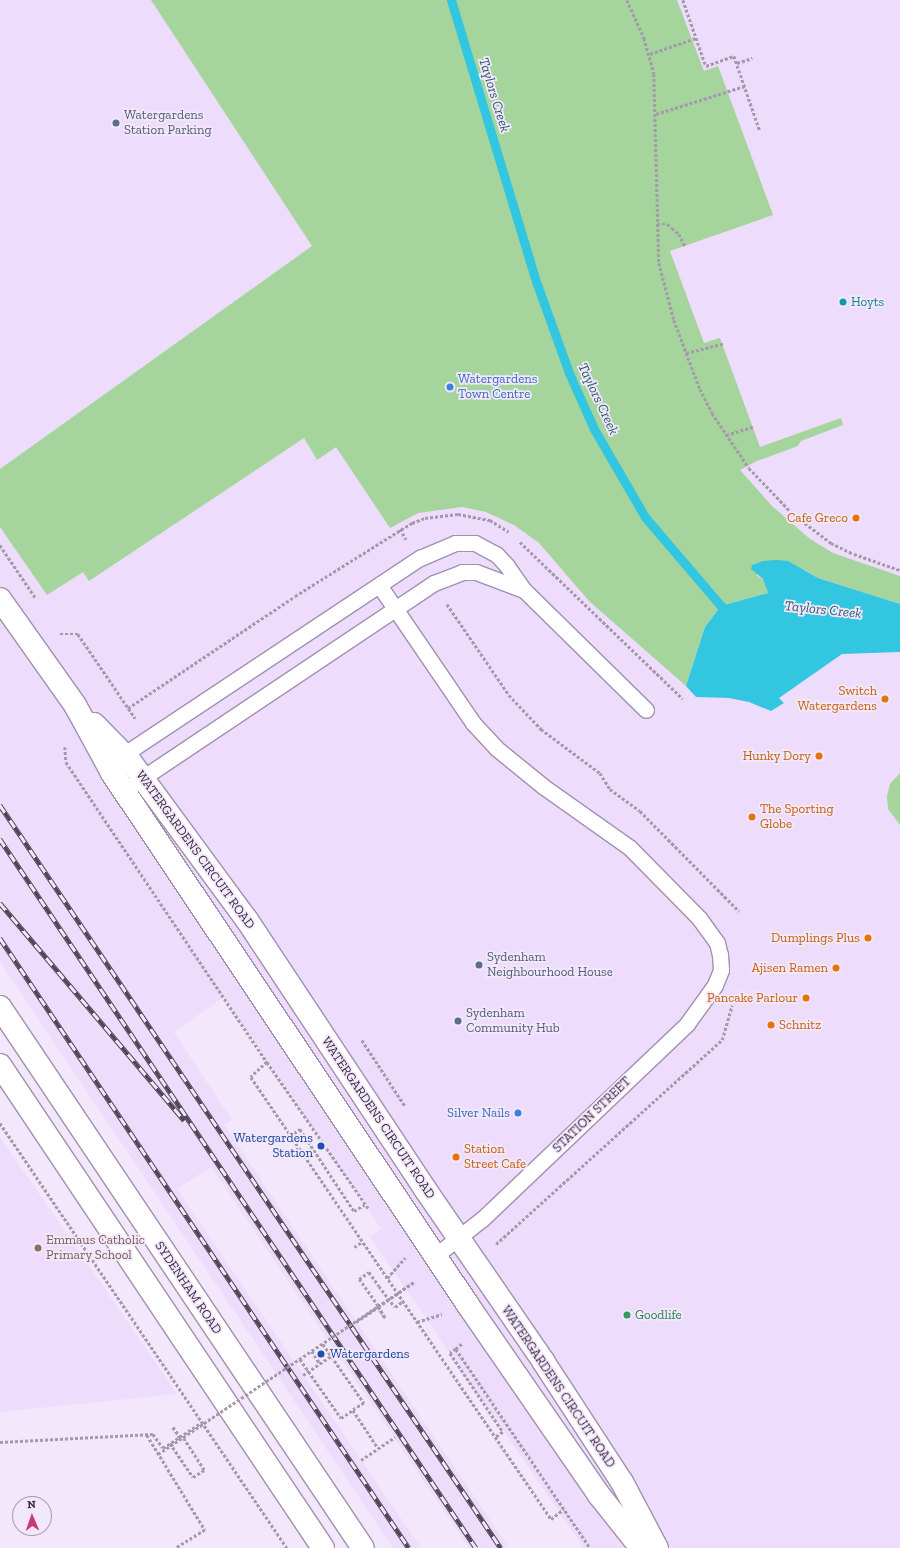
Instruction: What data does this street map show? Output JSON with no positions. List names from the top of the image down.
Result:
{
  "streets": {
    "street": ["WATERGARDENS CIRCUIT ROAD", "SYDENHAM ROAD"],
    "lane": ["STATION STREET"]
  },
  "crossings": [
    ["WATERGARDENS CIRCUIT ROAD", "STATION STREET"]
  ],
  "water": ["Taylors Creek"],
  "places": [
    "Watergardens Station Parking",
    "Hoyts",
    "Watergardens Town Centre",
    "Cafe Greco",
    "Switch Watergardens",
    "Hunky Dory",
    "The Sporting Globe",
    "Dumplings Plus",
    "Sydenham Neighbourhood House",
    "Ajisen Ramen",
    "Pancake Parlour",
    "Sydenham Community Hub",
    "Schnitz",
    "Silver Nails",
    "Watergardens Station",
    "Station Street Cafe",
    "Emmaus Catholic Primary School",
    "Goodlife",
    "Watergardens"
  ],
  "north": "top"
}
